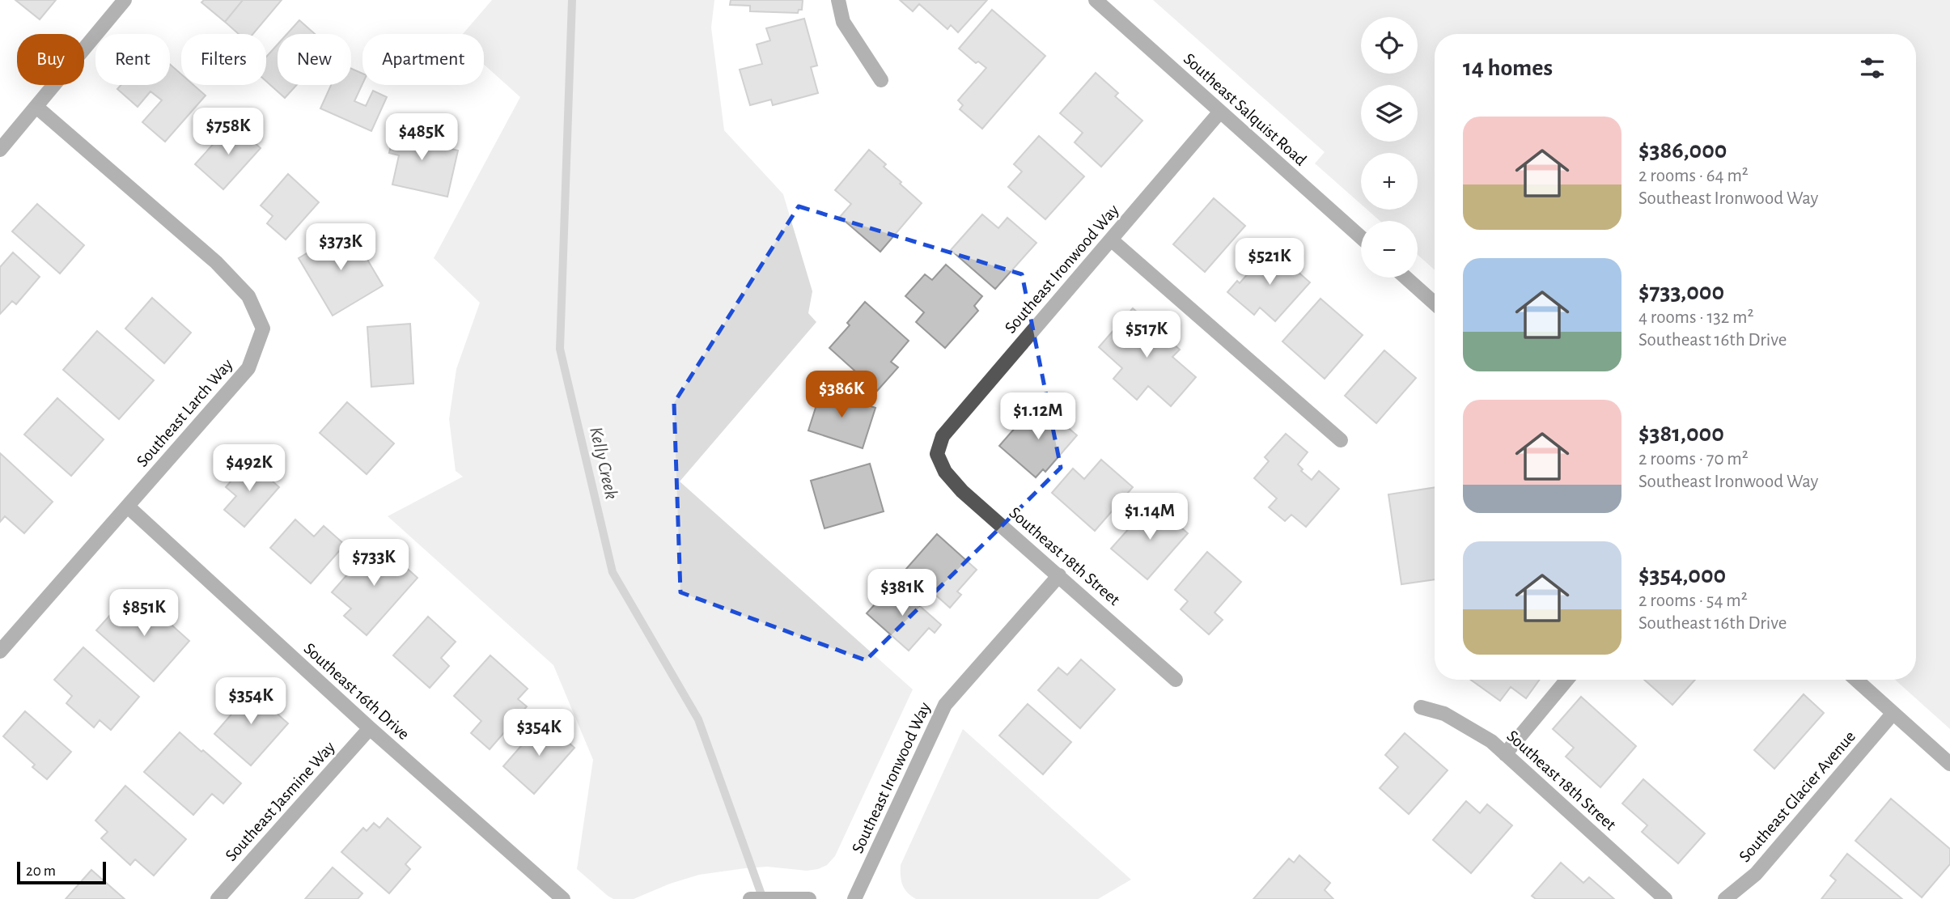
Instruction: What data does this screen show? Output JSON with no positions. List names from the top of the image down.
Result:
{
  "streets": {
    "street": [
      "Southeast Salquist Road",
      "Southeast Ironwood Way",
      "Southeast Larch Way",
      "Southeast 18th Street",
      "Southeast 16th Drive",
      "Southeast Glacier Avenue",
      "Southeast Jasmine Way"
    ]
  },
  "crossings": [
    ["Southeast Salquist Road", "Southeast Ironwood Way"],
    ["Southeast Ironwood Way", "Southeast 18th Street"],
    ["Southeast Larch Way", "Southeast 16th Drive"],
    ["Southeast 16th Drive", "Southeast Jasmine Way"]
  ],
  "water": ["Kelly Creek"],
  "scale_bar": "20 m",
  "page": {
    "map_buttons": ["+", "−"],
    "chip": [
      "Buy",
      "Rent",
      "Filters",
      "New",
      "Apartment"
    ],
    "heading": "14 homes",
    "list": [
      {
        "name": "$386,000",
        "note": "2 rooms · 64 m² · Southeast Ironwood Way"
      },
      {
        "name": "$733,000",
        "note": "4 rooms · 132 m² · Southeast 16th Drive"
      },
      {
        "name": "$381,000",
        "note": "2 rooms · 70 m² · Southeast Ironwood Way"
      },
      {
        "name": "$354,000",
        "note": "2 rooms · 54 m² · Southeast 16th Drive"
      }
    ],
    "price": [
      "$758K",
      "$485K",
      "$373K",
      "$521K",
      "$517K",
      "$386K",
      "$1.12M",
      "$492K",
      "$1.14M",
      "$733K",
      "$381K",
      "$851K",
      "$354K",
      "$354K"
    ],
    "scale": "20 m"
  }
}
